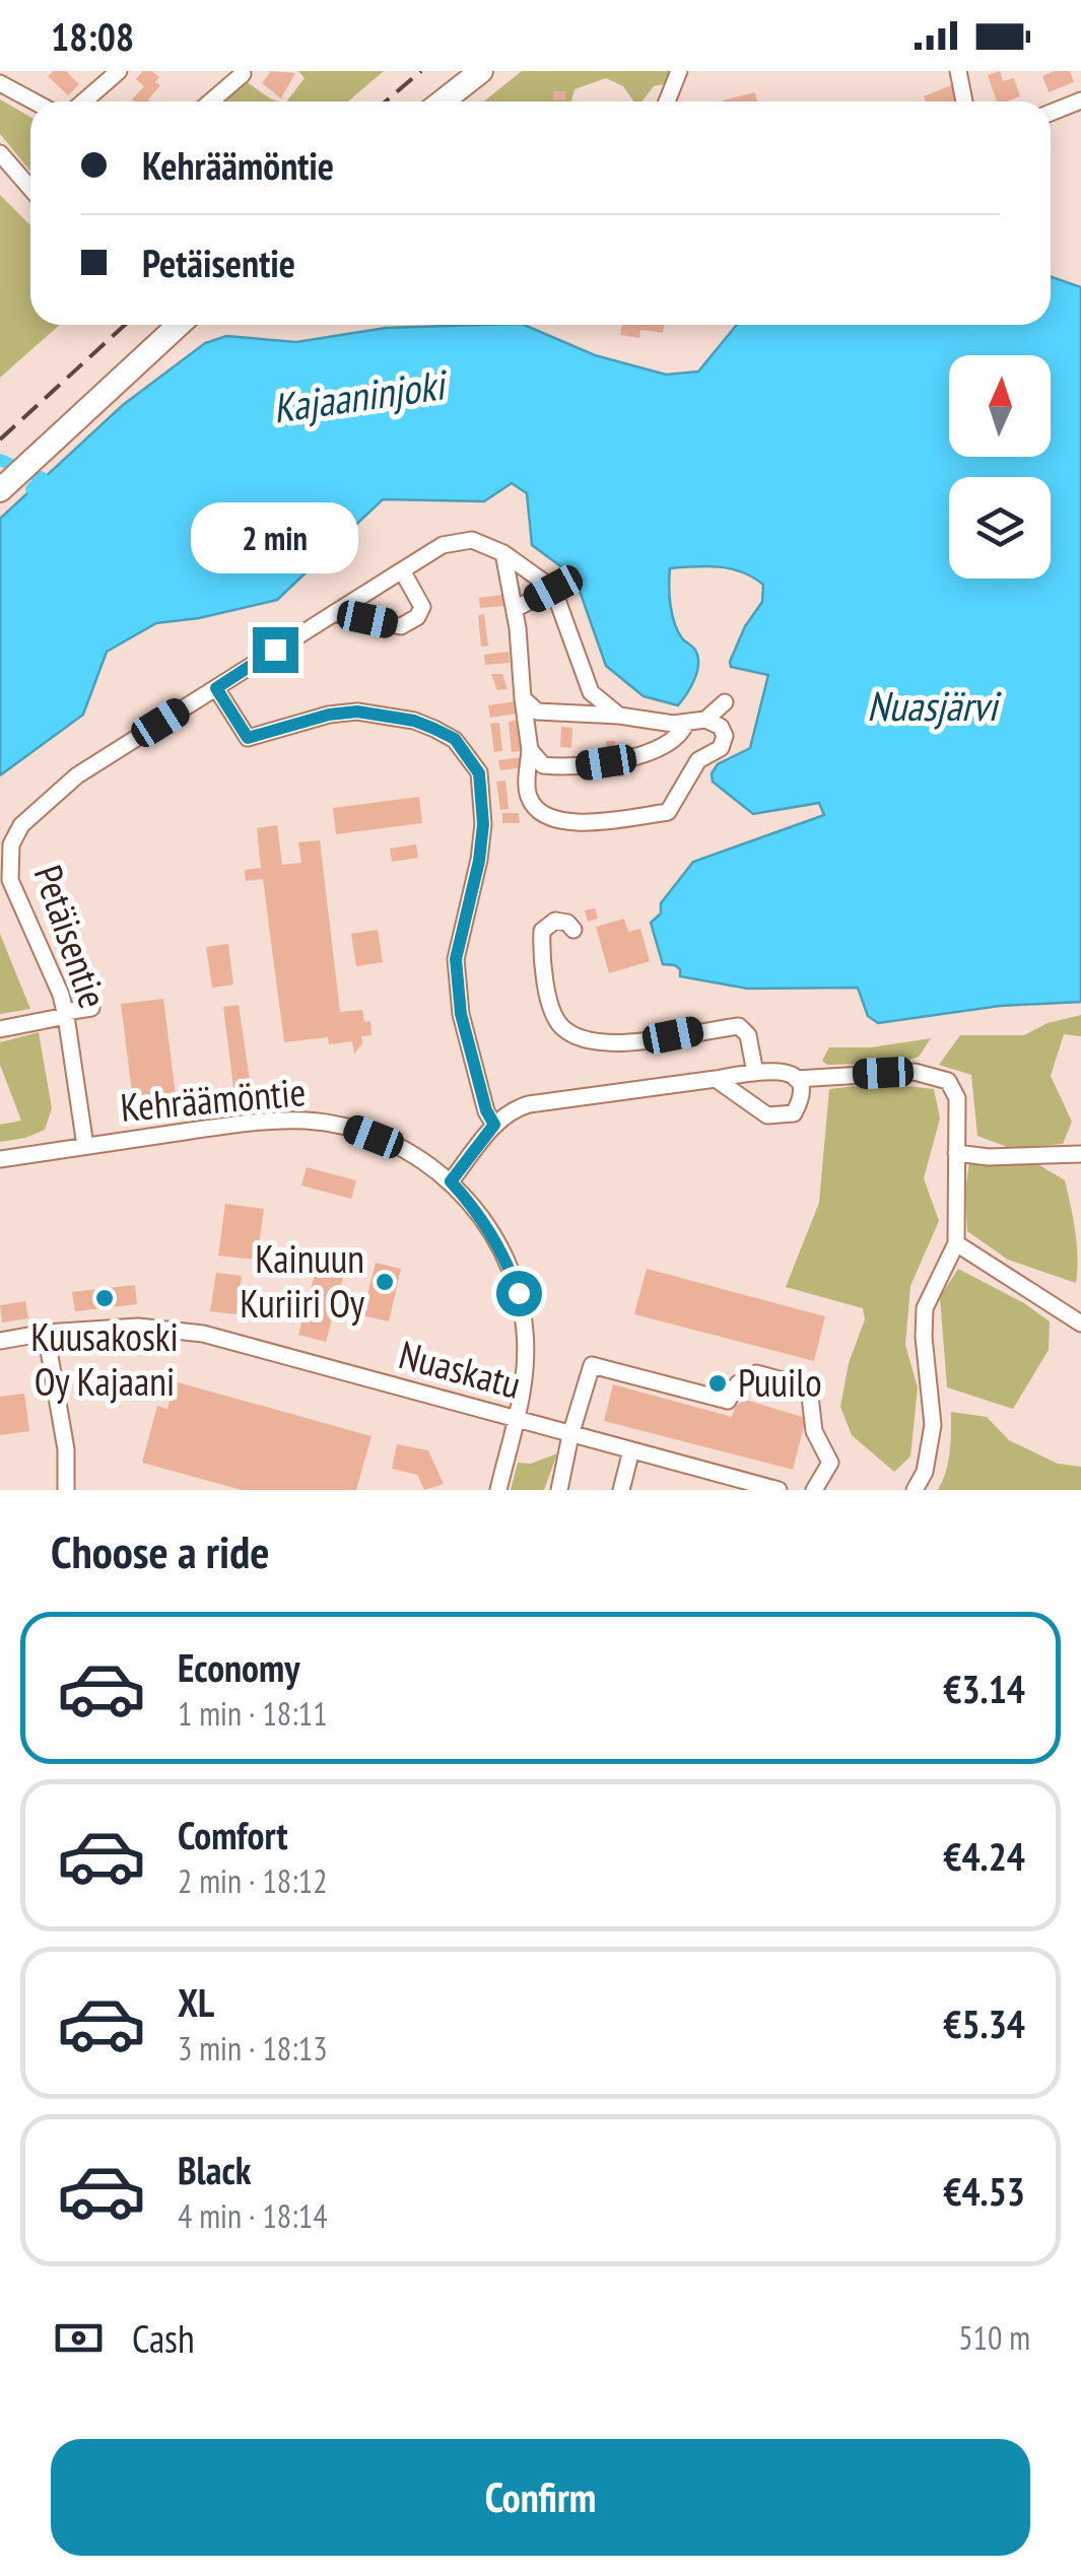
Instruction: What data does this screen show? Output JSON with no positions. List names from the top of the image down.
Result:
{
  "streets": {
    "street": ["Petäisentie", "Kehräämöntie", "Nuaskatu"]
  },
  "crossings": [
    ["Petäisentie", "Kehräämöntie"],
    ["Kehräämöntie", "Nuaskatu"]
  ],
  "water": ["Kajaaninjoki", "Nuasjärvi"],
  "places": ["Kainuun Kuriiri Oy", "Kuusakoski Oy Kajaani", "Puuilo"],
  "north": "top",
  "page": {
    "status": "18:08",
    "banner": ["Kehräämöntie", "Petäisentie"],
    "bubble": "2 min",
    "heading": "Choose a ride",
    "list": [
      {
        "name": "Economy",
        "note": "1 min · 18:11",
        "value": "€3.14"
      },
      {
        "name": "Comfort",
        "note": "2 min · 18:12",
        "value": "€4.24"
      },
      {
        "name": "XL",
        "note": "3 min · 18:13",
        "value": "€5.34"
      },
      {
        "name": "Black",
        "note": "4 min · 18:14",
        "value": "€4.53"
      }
    ],
    "pay": ["Cash", "510 m"],
    "buttons": "Confirm"
  }
}
